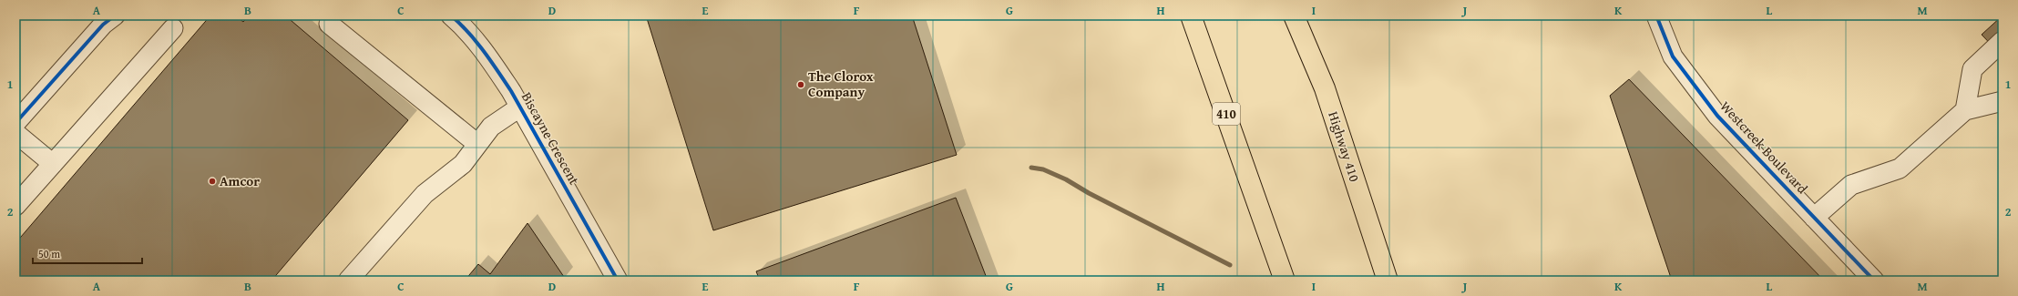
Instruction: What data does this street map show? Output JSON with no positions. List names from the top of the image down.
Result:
{
  "streets": {
    "highway": ["410", "Highway 410"],
    "street": ["Biscayne Crescent", "Westcreek Boulevard"]
  },
  "places": ["The Clorox Company", "Amcor"],
  "scale_bar": "50 m",
  "grid": {
    "columns": [
      "A",
      "B",
      "C",
      "D",
      "E",
      "F",
      "G",
      "H",
      "I",
      "J",
      "K",
      "L",
      "M"
    ],
    "rows": ["1", "2"]
  }
}
